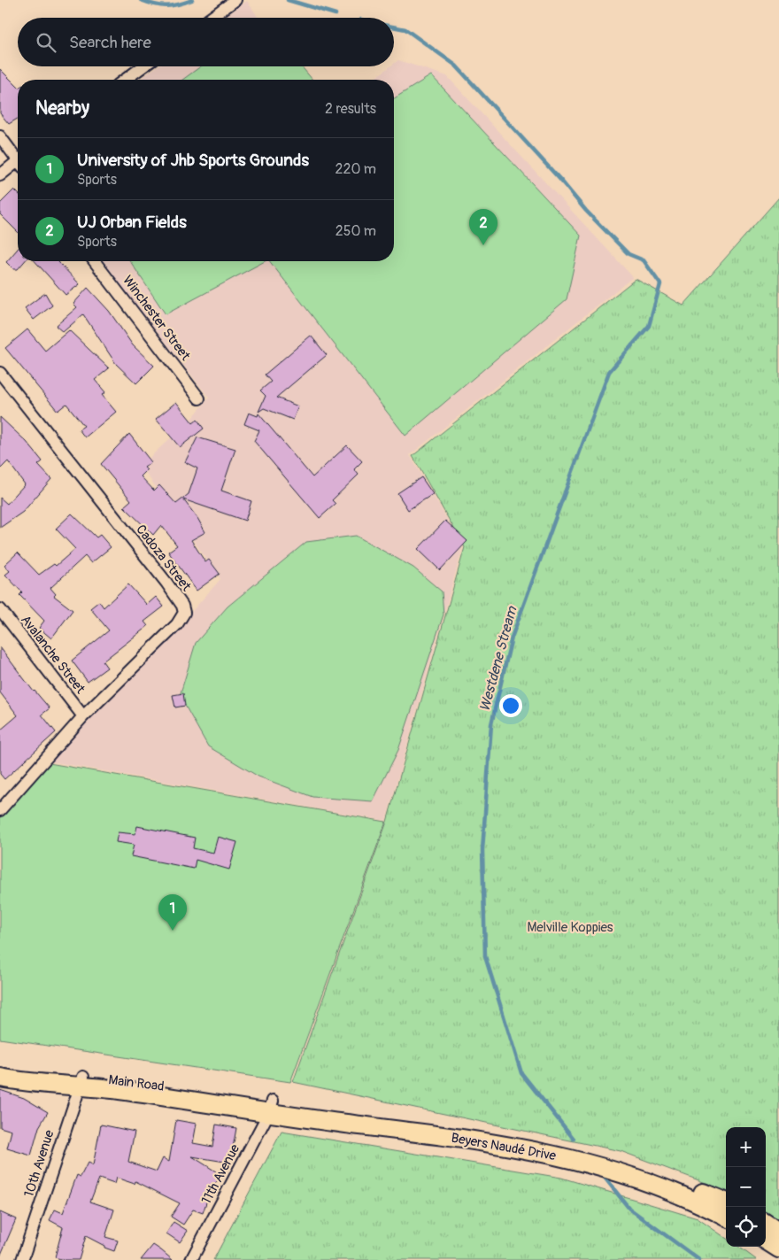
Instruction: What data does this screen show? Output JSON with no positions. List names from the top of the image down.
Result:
{
  "streets": {
    "main road": ["Main Road", "Beyers Naudé Drive"],
    "street": [
      "Winchester Street",
      "Cadoza Street",
      "Avalanche Street",
      "10th Avenue",
      "11th Avenue"
    ]
  },
  "crossings": [
    ["Cadoza Street", "Avalanche Street"],
    ["Main Road", "Beyers Naudé Drive"],
    ["Main Road", "10th Avenue"],
    ["Main Road", "11th Avenue"],
    ["Beyers Naudé Drive", "11th Avenue"]
  ],
  "water": ["Westdene Stream"],
  "parks": ["Melville Koppies"],
  "page": {
    "search": "Search here",
    "heading": ["Nearby", "2 results"],
    "list": [
      {
        "mark": "1",
        "name": "University of Jhb Sports Grounds",
        "note": "Sports",
        "value": "220 m"
      },
      {
        "mark": "2",
        "name": "UJ Orban Fields",
        "note": "Sports",
        "value": "250 m"
      }
    ],
    "pins": ["2", "1"],
    "map_buttons": ["+", "−"]
  }
}
